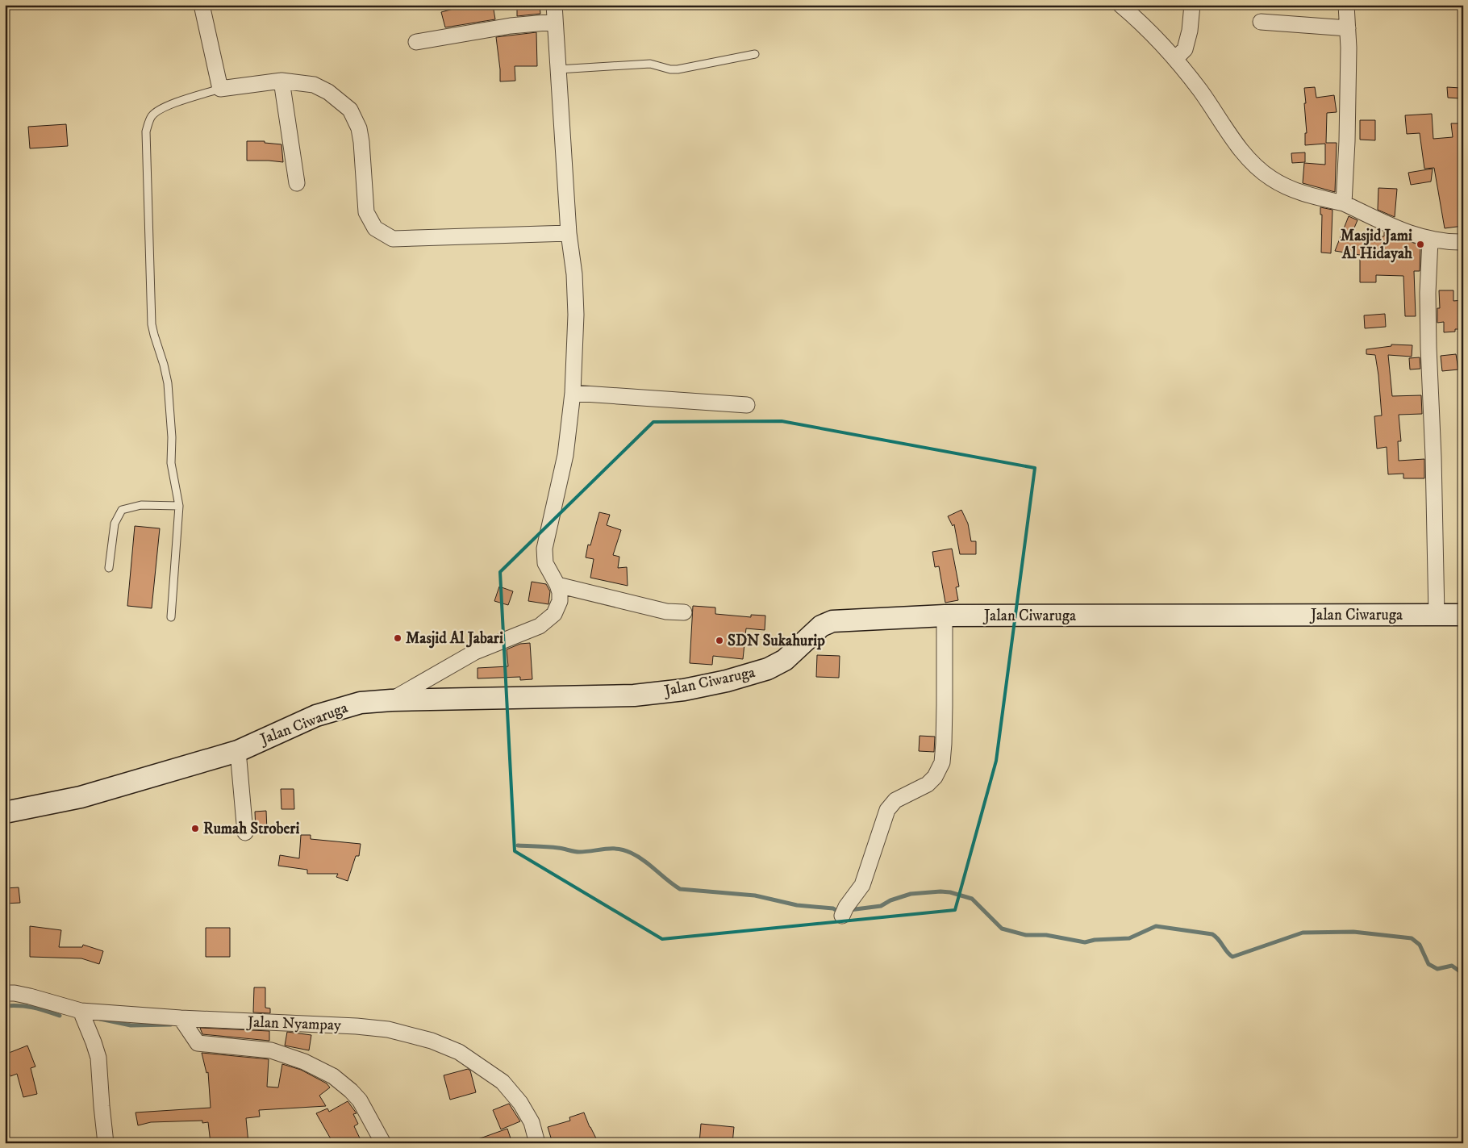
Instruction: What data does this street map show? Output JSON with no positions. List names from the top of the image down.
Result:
{
  "streets": {
    "street": ["Jalan Ciwaruga", "Jalan Nyampay"]
  },
  "places": [
    "Masjid Jami Al Hidayah",
    "Masjid Al Jabari",
    "SDN Sukahurip",
    "Rumah Stroberi"
  ]
}
